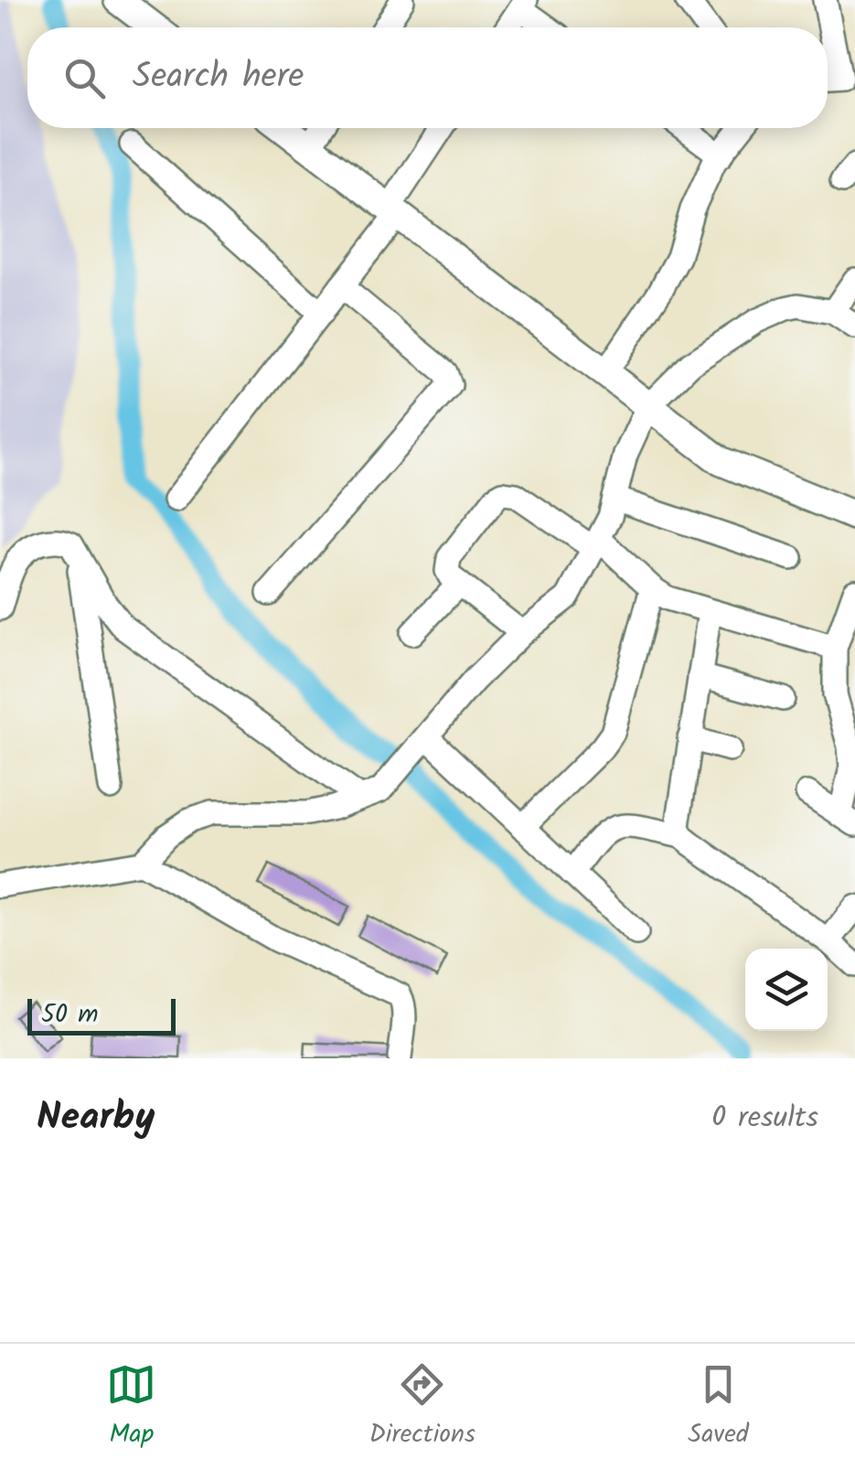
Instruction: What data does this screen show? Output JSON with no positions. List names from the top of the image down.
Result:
{
  "scale_bar": "50 m",
  "page": {
    "search": "Search here",
    "scale": "50 m",
    "heading": ["Nearby", "0 results"],
    "nav": ["Map", "Directions", "Saved"]
  }
}
